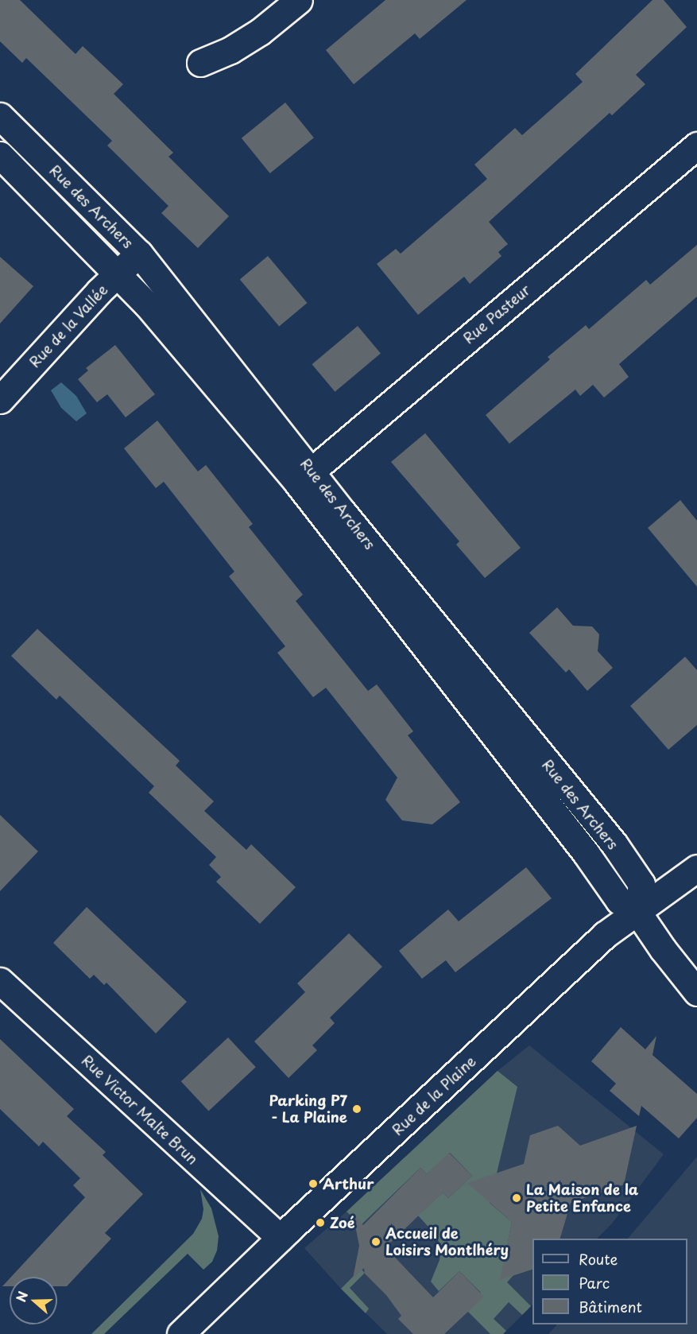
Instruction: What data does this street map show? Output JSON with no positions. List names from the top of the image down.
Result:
{
  "streets": {
    "street": [
      "Rue des Archers",
      "Rue Pasteur",
      "Rue de la Vallée",
      "Rue de la Plaine",
      "Rue Victor Malte Brun"
    ]
  },
  "crossings": [
    ["Rue des Archers", "Rue Pasteur"],
    ["Rue des Archers", "Rue de la Vallée"],
    ["Rue des Archers", "Rue de la Plaine"],
    ["Rue de la Plaine", "Rue Victor Malte Brun"]
  ],
  "places": [
    "Parking P7 - La Plaine",
    "Arthur",
    "La Maison de la Petite Enfance",
    "Zoé",
    "Accueil de Loisirs Montlhéry"
  ],
  "legend": ["Route", "Parc", "Bâtiment"],
  "north": "left"
}
